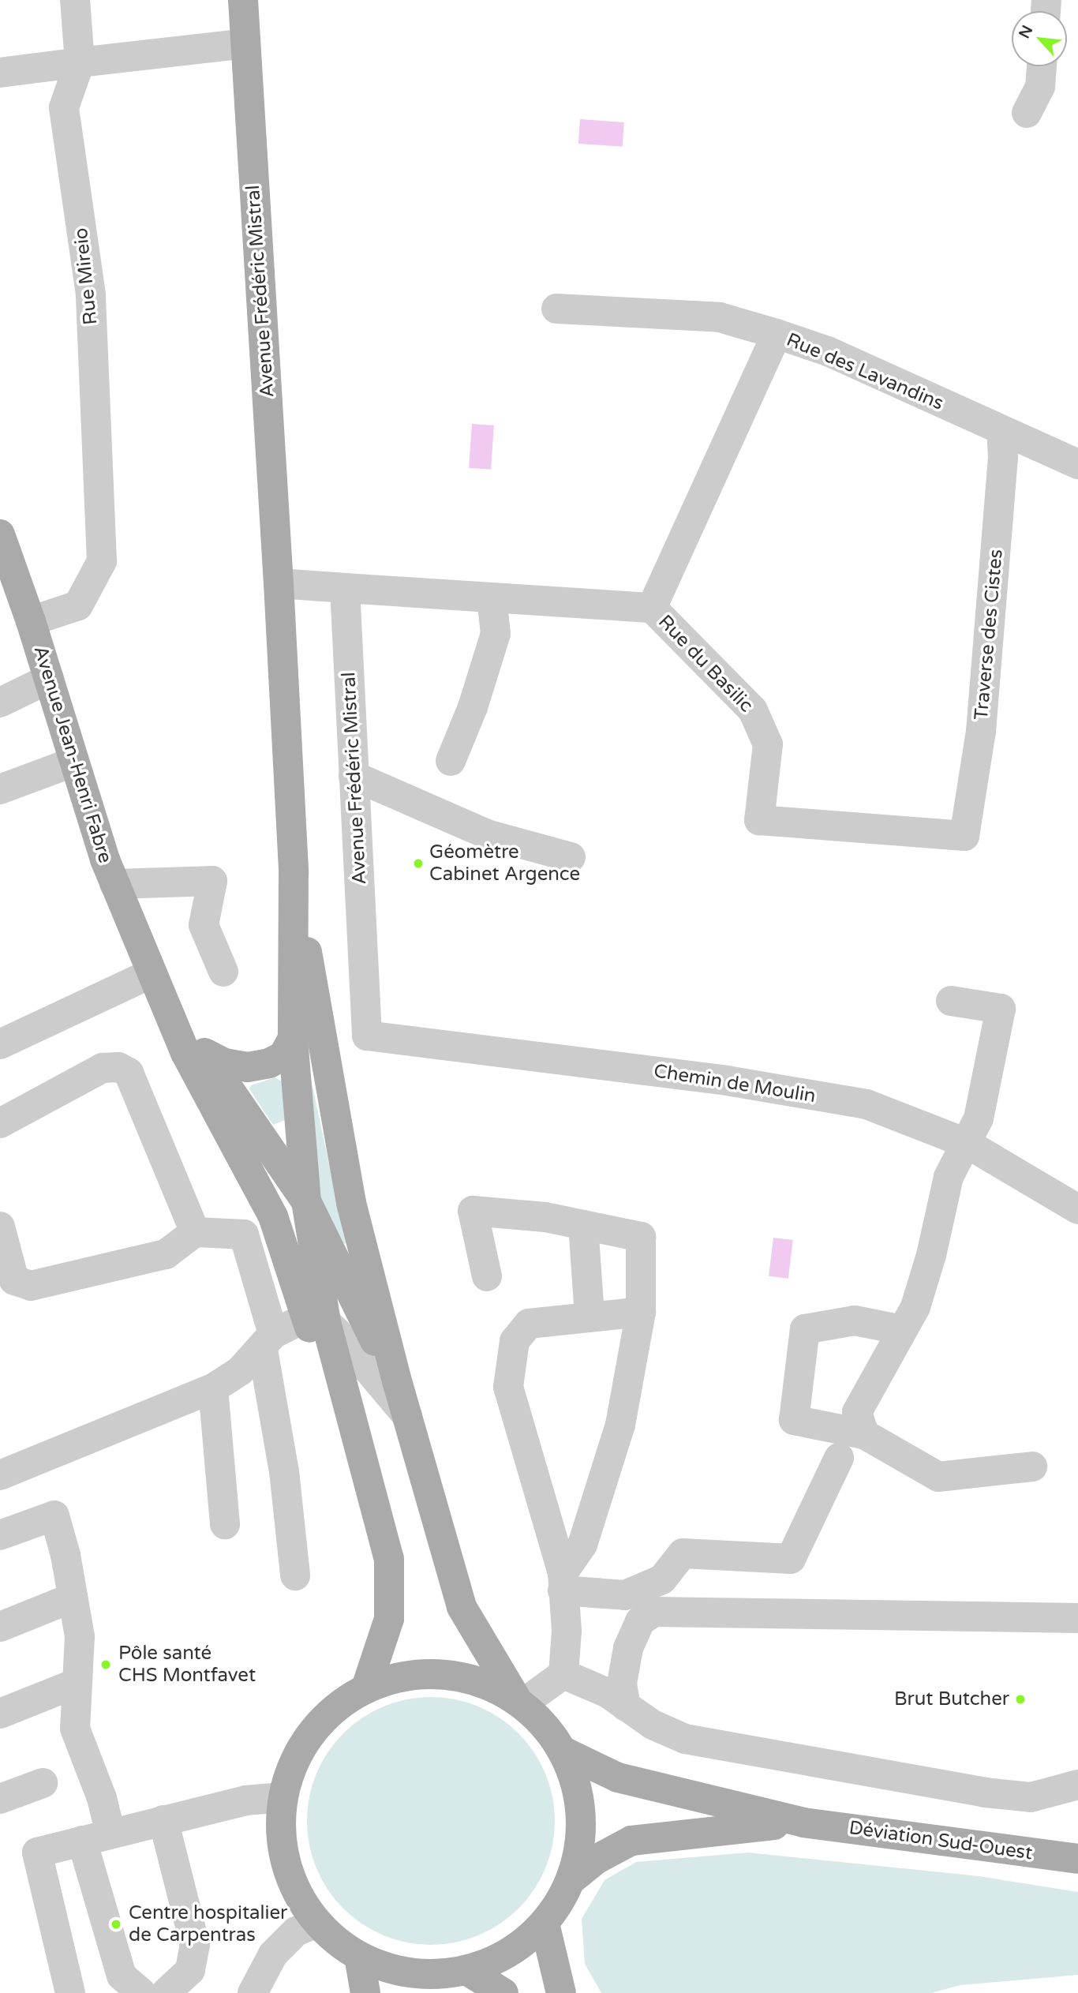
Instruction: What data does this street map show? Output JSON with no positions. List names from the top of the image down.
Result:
{
  "streets": {
    "main road": ["Avenue Frédéric Mistral", "Avenue Jean-Henri Fabre", "Déviation Sud-Ouest"],
    "street": [
      "Rue Mireio",
      "Rue des Lavandins",
      "Traverse des Cistes",
      "Rue du Basilic",
      "Chemin de Moulin"
    ]
  },
  "crossings": [
    ["Rue Mireio", "Avenue Jean-Henri Fabre"],
    ["Avenue Frédéric Mistral", "Rue du Basilic"],
    ["Avenue Frédéric Mistral", "Chemin de Moulin"],
    ["Rue des Lavandins", "Traverse des Cistes"],
    ["Rue des Lavandins", "Rue du Basilic"],
    ["Traverse des Cistes", "Rue du Basilic"]
  ],
  "places": [
    "Géomètre Cabinet Argence",
    "Pôle santé CHS Montfavet",
    "Brut Butcher",
    "Centre hospitalier de Carpentras"
  ],
  "north": "top left"
}
